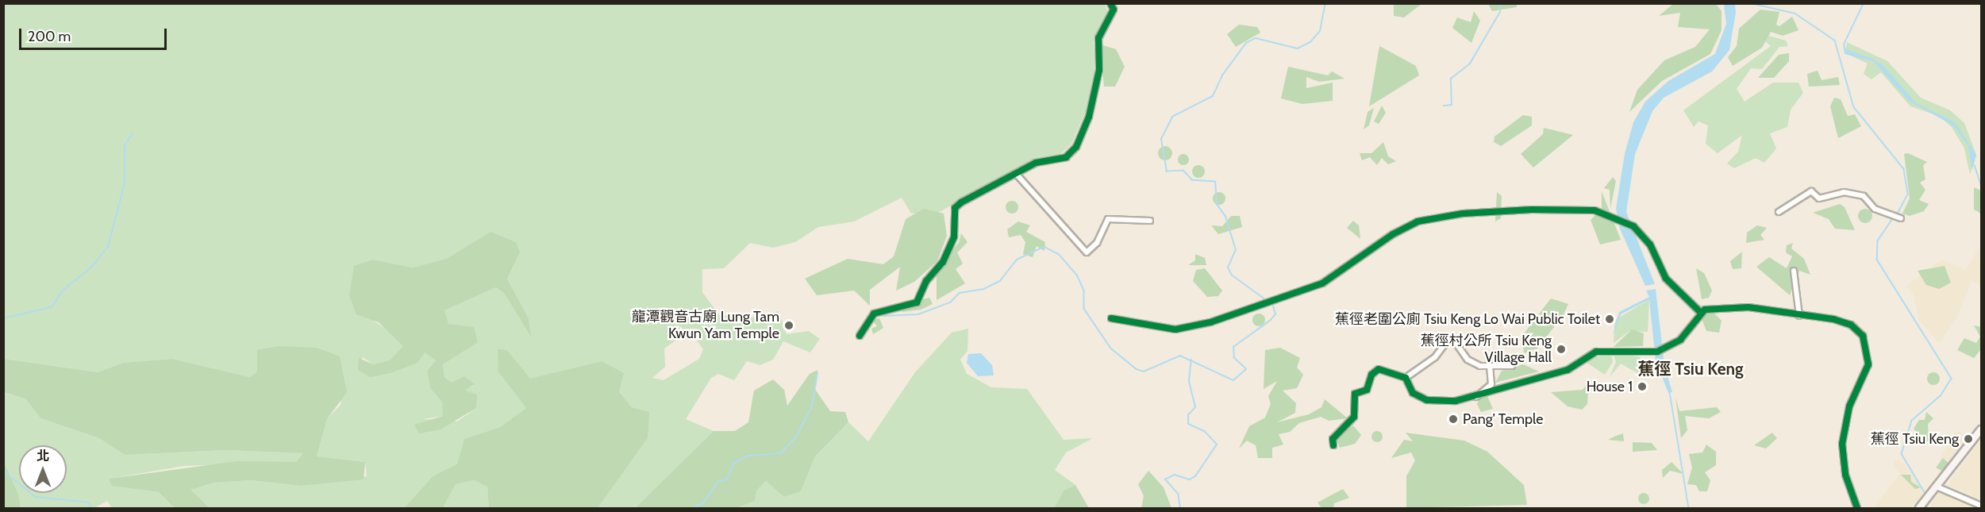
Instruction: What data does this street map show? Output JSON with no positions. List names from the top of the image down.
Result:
{
  "districts": ["蕉徑 Tsiu Keng"],
  "places": [
    "蕉徑老圍公廁 Tsiu Keng Lo Wai Public Toilet",
    "龍潭觀音古廟 Lung Tam Kwun Yam Temple",
    "蕉徑村公所 Tsiu Keng Village Hall",
    "House 1",
    "Pang' Temple",
    "蕉徑 Tsiu Keng"
  ],
  "scale_bar": "200 m",
  "north": "top"
}
